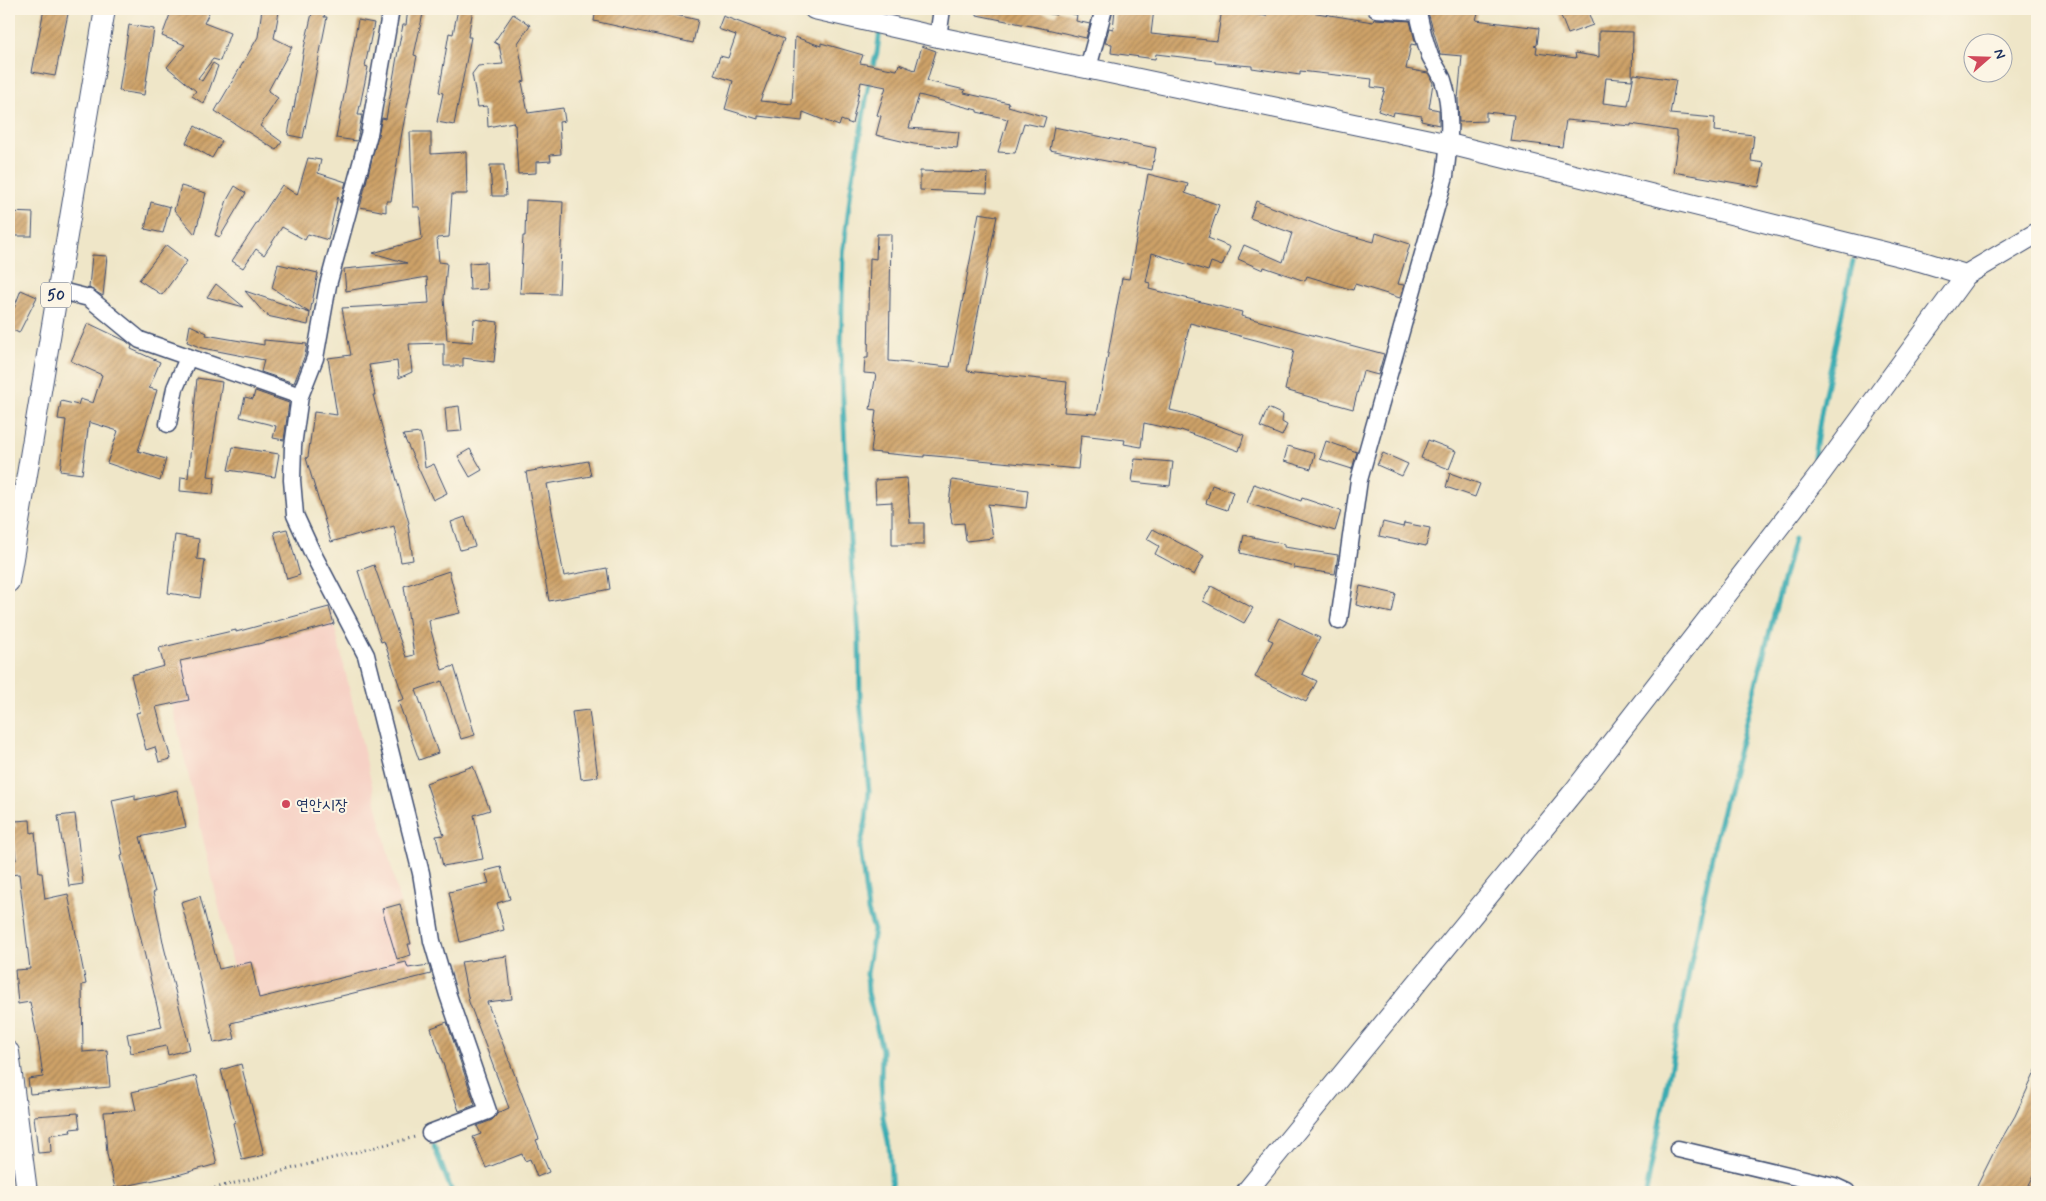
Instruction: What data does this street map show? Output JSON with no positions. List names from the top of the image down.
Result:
{
  "streets": {
    "main road": ["50"]
  },
  "places": ["연안시장"],
  "north": "right"
}
